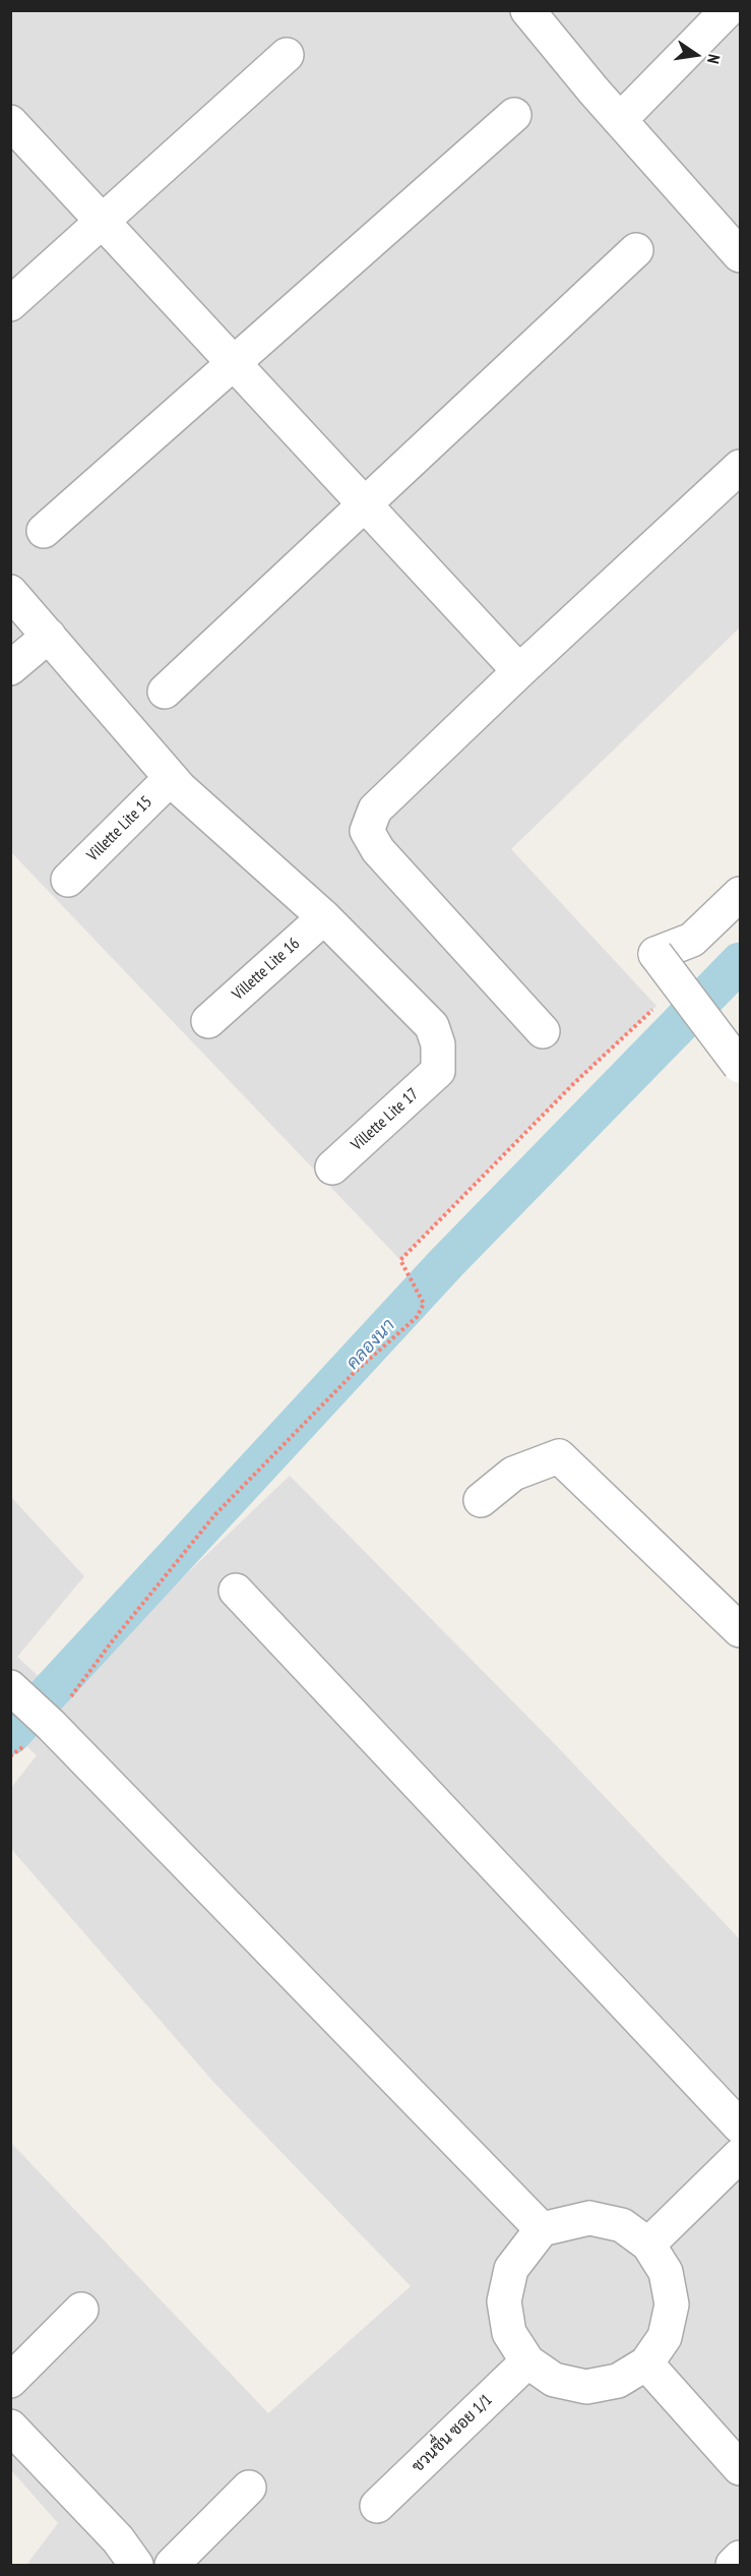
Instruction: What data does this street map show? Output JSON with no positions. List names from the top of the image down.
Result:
{
  "streets": {
    "street": [
      "Villette Lite 15",
      "Villette Lite 16",
      "Villette Lite 17",
      "ชวนชื่น ซอย 1/1"
    ]
  },
  "crossings": [
    ["Villette Lite 16", "Villette Lite 17"]
  ],
  "water": ["คลองนา"],
  "north": "right"
}
